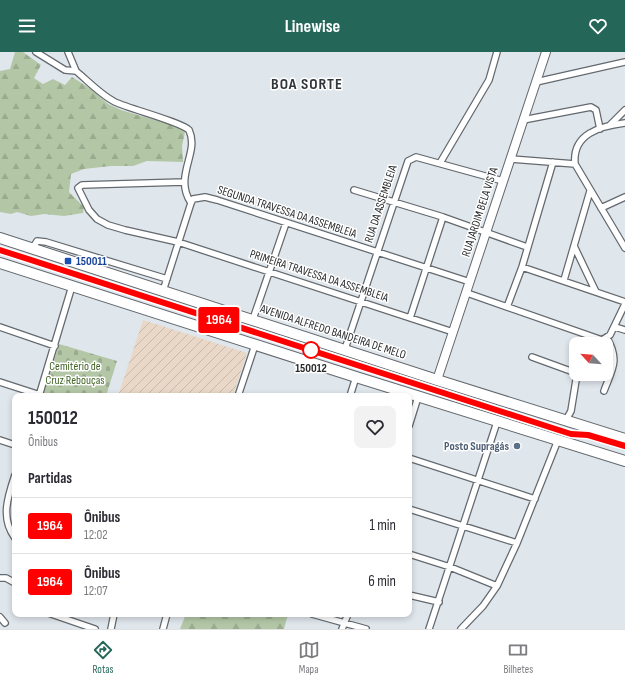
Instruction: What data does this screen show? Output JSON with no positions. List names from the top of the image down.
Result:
{
  "streets": {
    "highway": ["AVENIDA ALFREDO BANDEIRA DE MELO"],
    "main road": ["RUA JARDIM BELA VISTA"],
    "street": ["RUA DA ASSEMBLEIA", "SEGUNDA TRAVESSA DA ASSEMBLEIA", "PRIMEIRA TRAVESSA DA ASSEMBLEIA"]
  },
  "crossings": [
    ["RUA DA ASSEMBLEIA", "SEGUNDA TRAVESSA DA ASSEMBLEIA"],
    ["RUA DA ASSEMBLEIA", "RUA JARDIM BELA VISTA"],
    ["RUA DA ASSEMBLEIA", "PRIMEIRA TRAVESSA DA ASSEMBLEIA"],
    ["RUA DA ASSEMBLEIA", "AVENIDA ALFREDO BANDEIRA DE MELO"],
    ["SEGUNDA TRAVESSA DA ASSEMBLEIA", "RUA JARDIM BELA VISTA"],
    ["RUA JARDIM BELA VISTA", "PRIMEIRA TRAVESSA DA ASSEMBLEIA"],
    ["RUA JARDIM BELA VISTA", "AVENIDA ALFREDO BANDEIRA DE MELO"]
  ],
  "districts": ["BOA SORTE"],
  "parks": ["Cemitério de Cruz Rebouças"],
  "places": {
    "transit": ["150011"],
    "other": ["150012", "Posto Supragás"]
  },
  "lines": ["bus line 1964"],
  "north": "top left",
  "page": {
    "header": "Linewise",
    "on_map": "1964",
    "heading": [
      ["150012", "Ônibus"],
      "Partidas"
    ],
    "list": [
      {
        "mark": "1964",
        "name": "Ônibus",
        "note": "12:02",
        "value": "1 min"
      },
      {
        "mark": "1964",
        "name": "Ônibus",
        "note": "12:07",
        "value": "6 min"
      }
    ],
    "tabs": ["Rotas", "Mapa", "Bilhetes"]
  }
}
